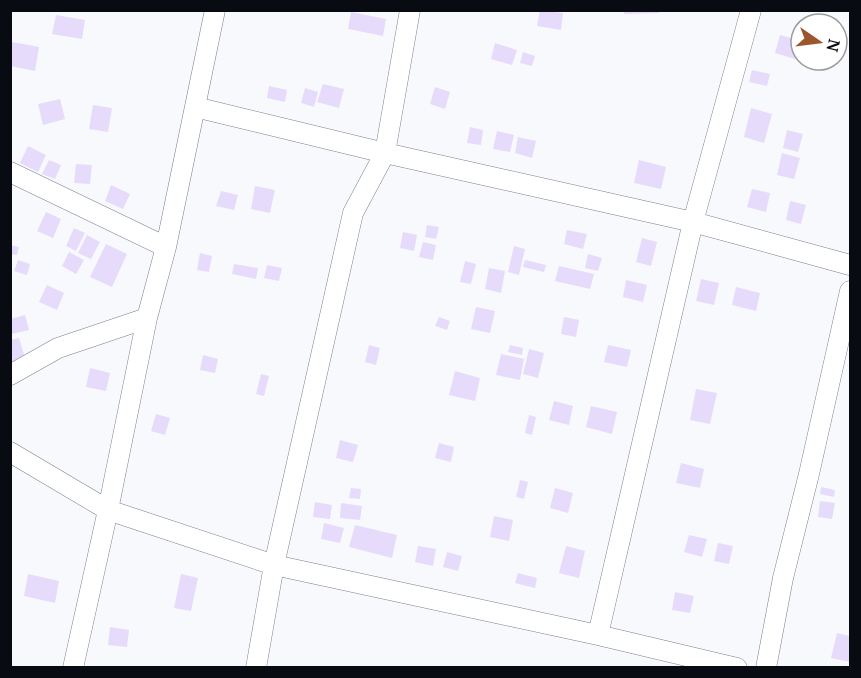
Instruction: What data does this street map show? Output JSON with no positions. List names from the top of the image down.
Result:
{
  "north": "right"
}
